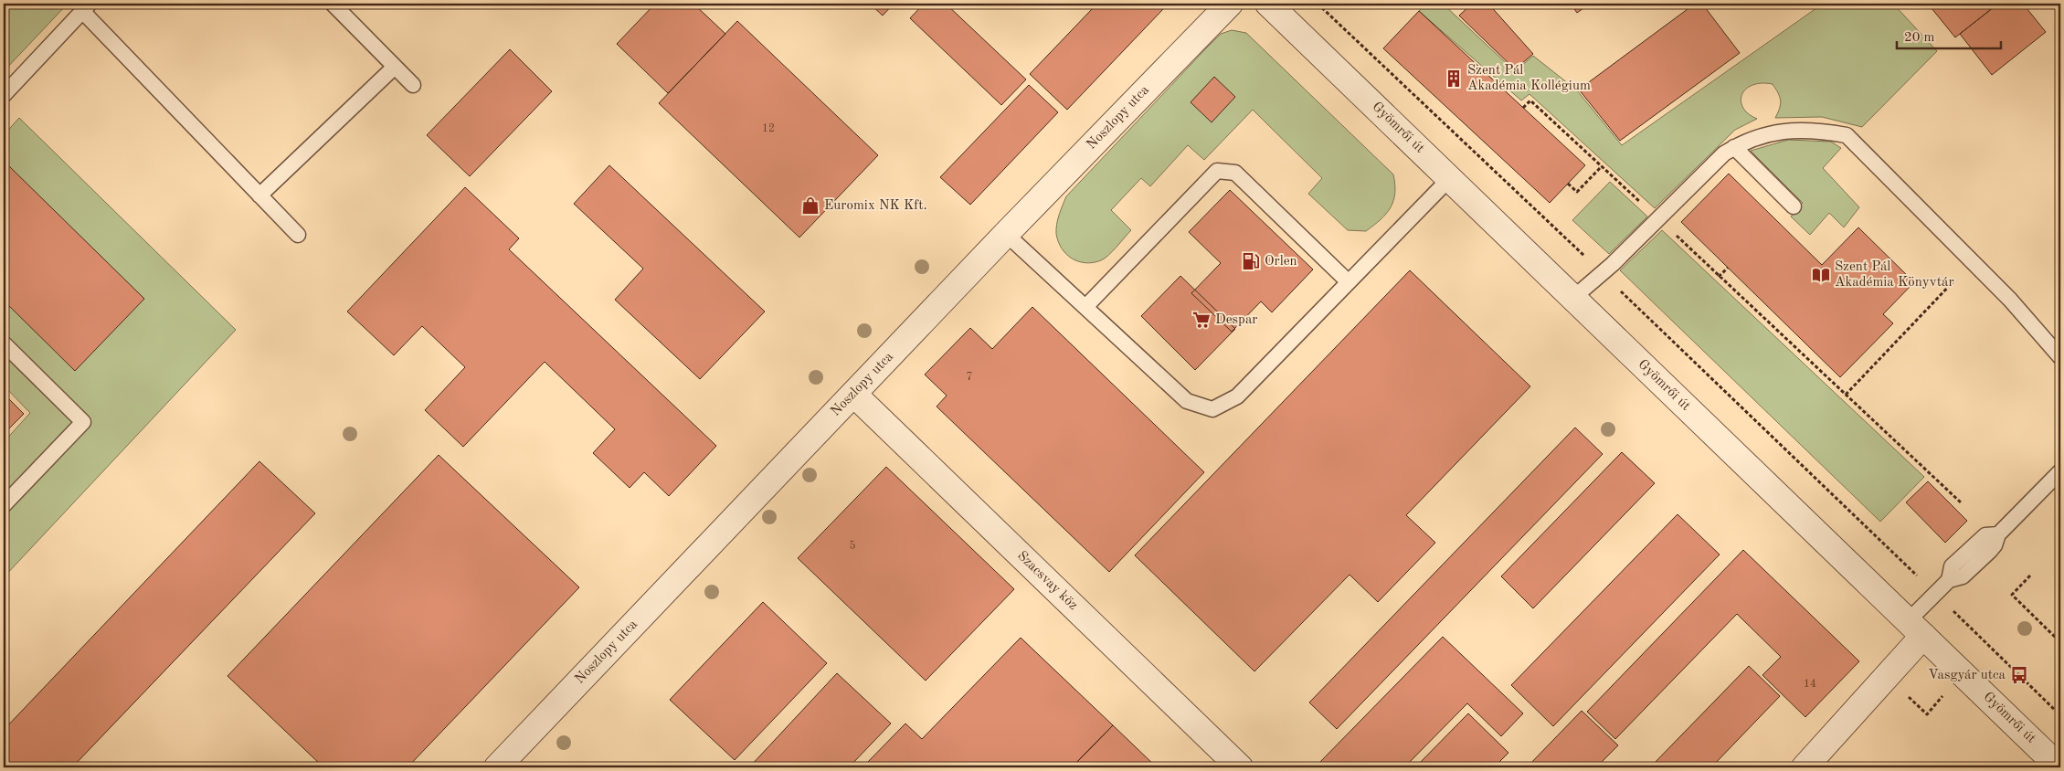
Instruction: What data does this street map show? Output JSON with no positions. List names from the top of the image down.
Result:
{
  "streets": {
    "street": ["Noszlopy utca", "Gyömrői út", "Szacsvay köz"]
  },
  "crossings": [
    ["Noszlopy utca", "Szacsvay köz"]
  ],
  "places": {
    "building": ["Szent Pál Akadémia Kollégium"],
    "shop": ["Euromix NK Kft."],
    "fuel station": ["Orlen"],
    "library": ["Szent Pál Akadémia Könyvtár"],
    "supermarket": ["Despar"],
    "bus stop": ["Vasgyár utca"]
  },
  "house_numbers": [
    "12",
    "7",
    "5",
    "14"
  ],
  "scale_bar": "20 m"
}
